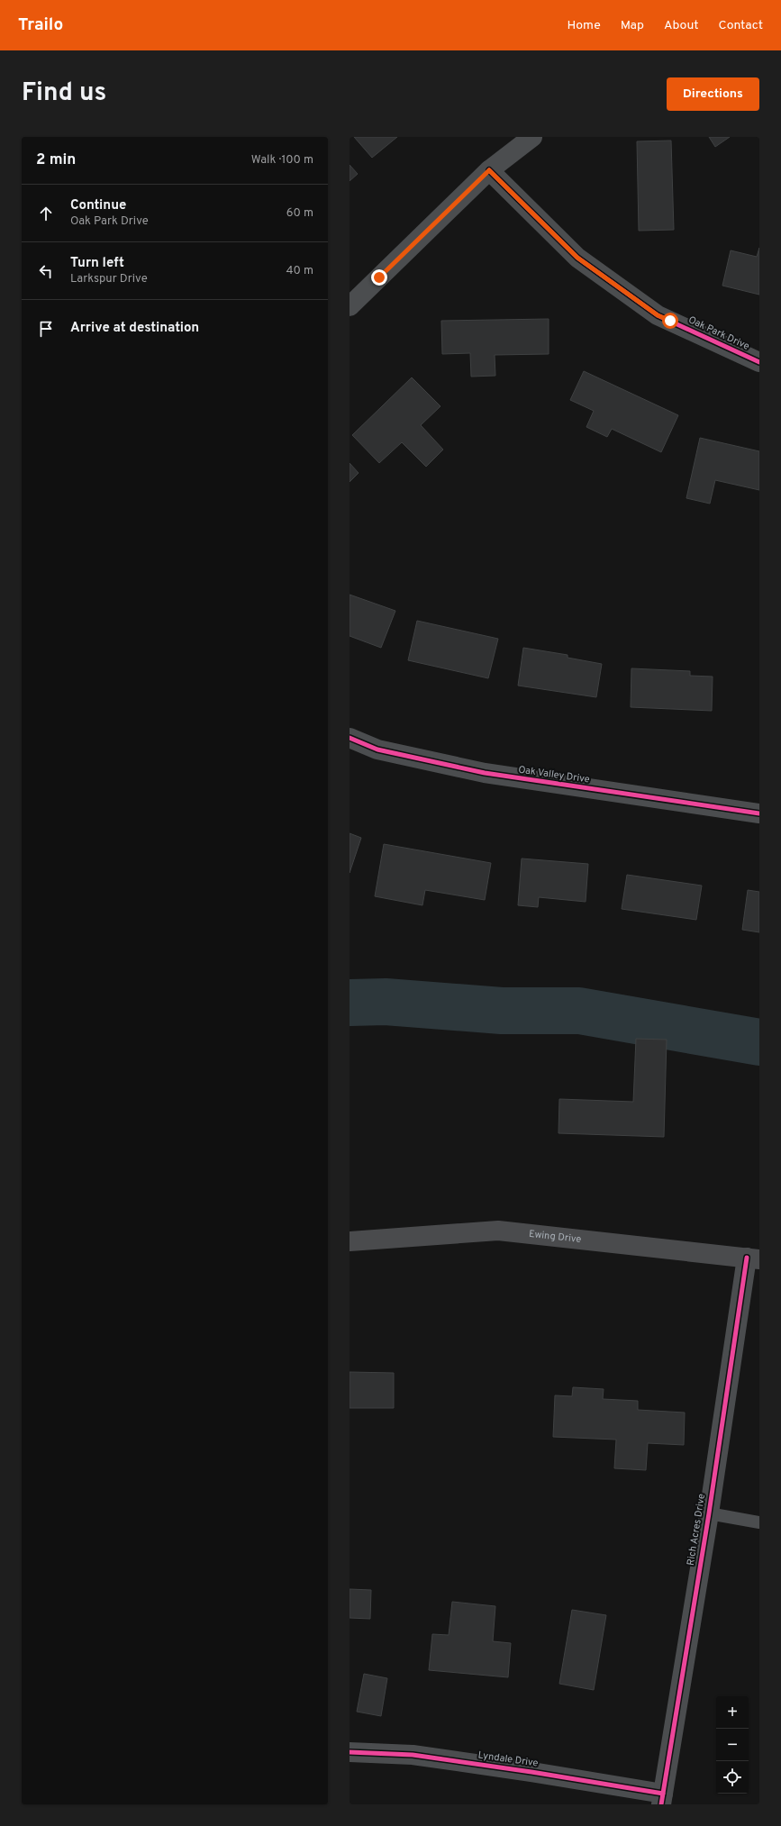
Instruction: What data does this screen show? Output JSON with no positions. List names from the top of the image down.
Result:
{
  "streets": {
    "main road": ["Ewing Drive"],
    "street": [
      "Oak Park Drive",
      "Oak Valley Drive",
      "Rich Acres Drive",
      "Lyndale Drive"
    ]
  },
  "crossings": [
    ["Ewing Drive", "Rich Acres Drive"],
    ["Rich Acres Drive", "Lyndale Drive"]
  ],
  "page": {
    "header": "Trailo",
    "nav": [
      "Home",
      "Map",
      "About",
      "Contact"
    ],
    "title": "Find us",
    "buttons": "Directions",
    "heading": ["2 min", "Walk · 100 m"],
    "list": [
      ["Continue", "Oak Park Drive", "60 m"],
      ["Turn left", "Larkspur Drive", "40 m"],
      "Arrive at destination"
    ],
    "map_buttons": ["+", "−"]
  }
}
